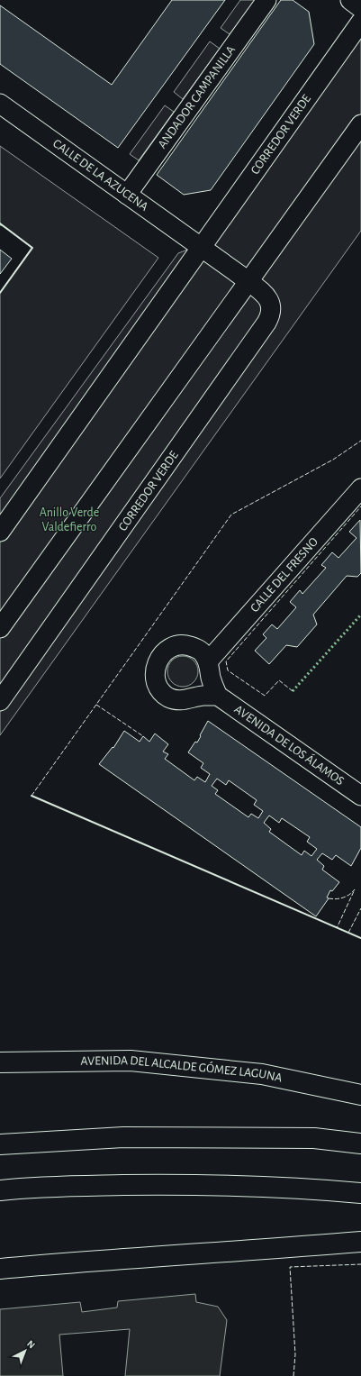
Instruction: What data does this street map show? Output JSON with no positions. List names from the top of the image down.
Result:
{
  "streets": {
    "street": [
      "ANDADOR CAMPANILLA",
      "CORREDOR VERDE",
      "CALLE DE LA AZUCENA",
      "CALLE DEL FRESNO",
      "AVENIDA DE LOS ÁLAMOS",
      "AVENIDA DEL ALCALDE GÓMEZ LAGUNA"
    ]
  },
  "crossings": [
    ["ANDADOR CAMPANILLA", "CALLE DE LA AZUCENA"],
    ["CORREDOR VERDE", "CALLE DE LA AZUCENA"],
    ["CALLE DEL FRESNO", "AVENIDA DE LOS ÁLAMOS"]
  ],
  "parks": ["Anillo Verde Valdefierro"],
  "north": "top right"
}
